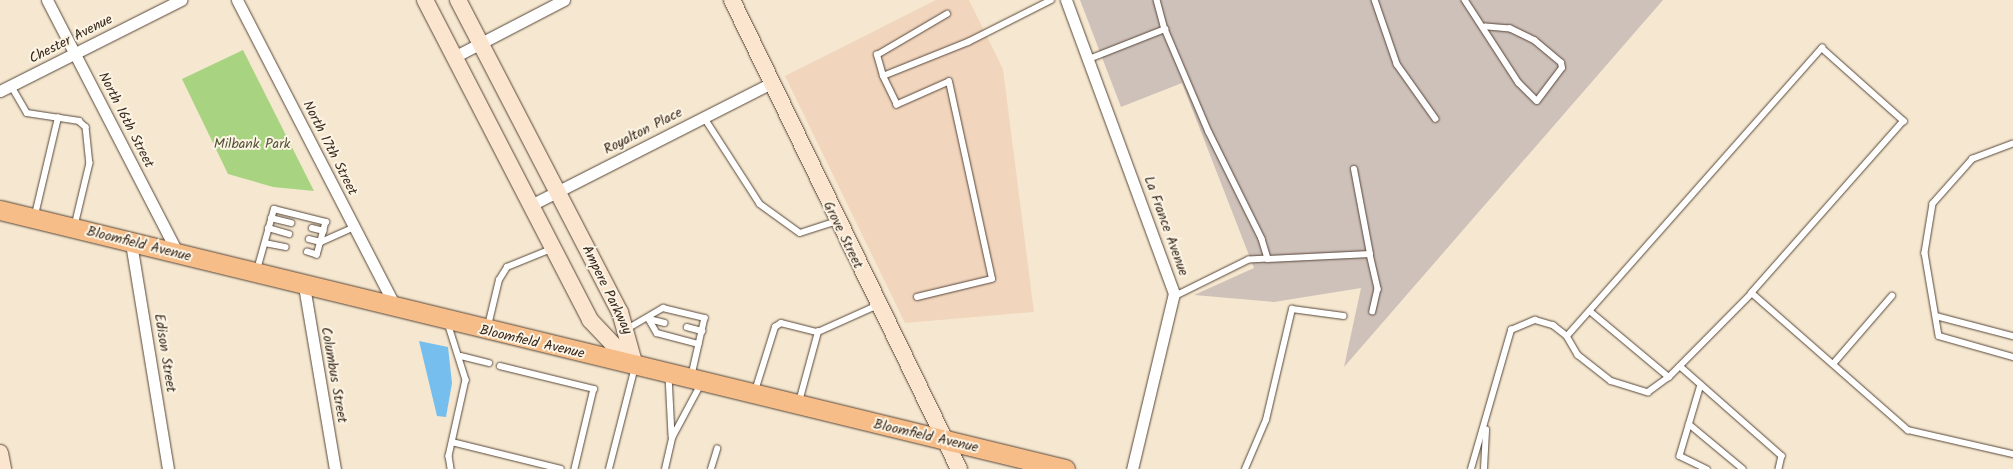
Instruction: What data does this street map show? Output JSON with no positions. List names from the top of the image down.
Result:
{
  "streets": {
    "main road": ["Bloomfield Avenue"],
    "street": [
      "Chester Avenue",
      "North 16th Street",
      "Royalton Place",
      "North 17th Street",
      "La France Avenue",
      "Grove Street",
      "Ampere Parkway",
      "Edison Street",
      "Columbus Street"
    ]
  },
  "crossings": [
    ["Chester Avenue", "North 16th Street"],
    ["North 16th Street", "Bloomfield Avenue"],
    ["Royalton Place", "Grove Street"],
    ["Royalton Place", "Ampere Parkway"],
    ["North 17th Street", "Bloomfield Avenue"],
    ["Grove Street", "Bloomfield Avenue"],
    ["Bloomfield Avenue", "Ampere Parkway"],
    ["Bloomfield Avenue", "Edison Street"],
    ["Bloomfield Avenue", "Columbus Street"]
  ],
  "parks": ["Milbank Park"]
}
